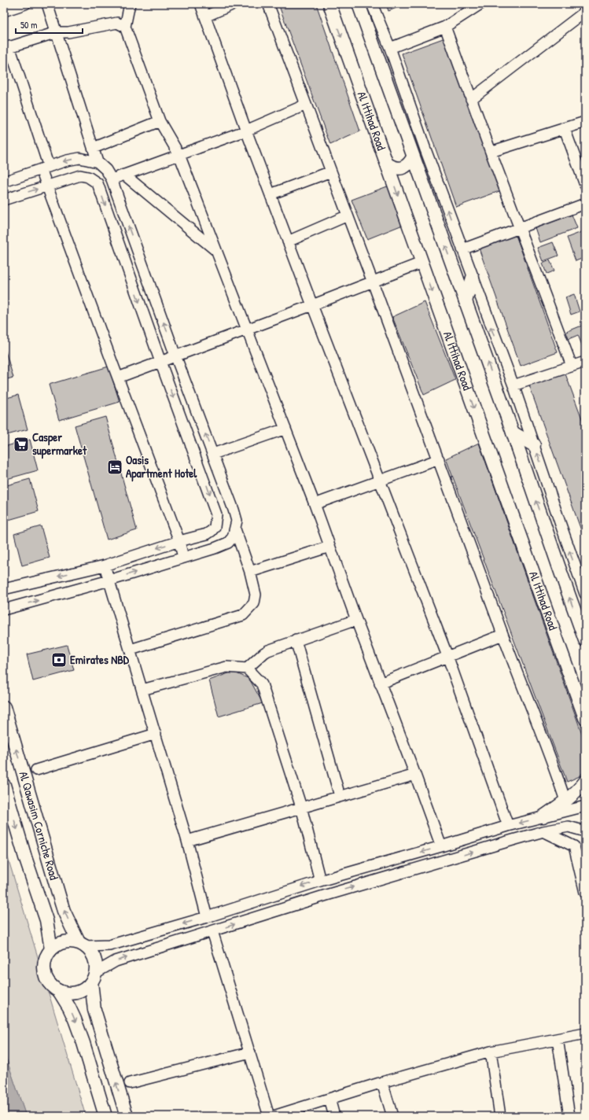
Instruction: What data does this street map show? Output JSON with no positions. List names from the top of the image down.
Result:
{
  "streets": {
    "main road": ["Al Ittihad Road", "Al Qawasim Corniche Road"]
  },
  "places": {
    "supermarket": ["Casper supermarket"],
    "hotel": ["Oasis Apartment Hotel"],
    "bank": ["Emirates NBD"]
  },
  "scale_bar": "50 m"
}
